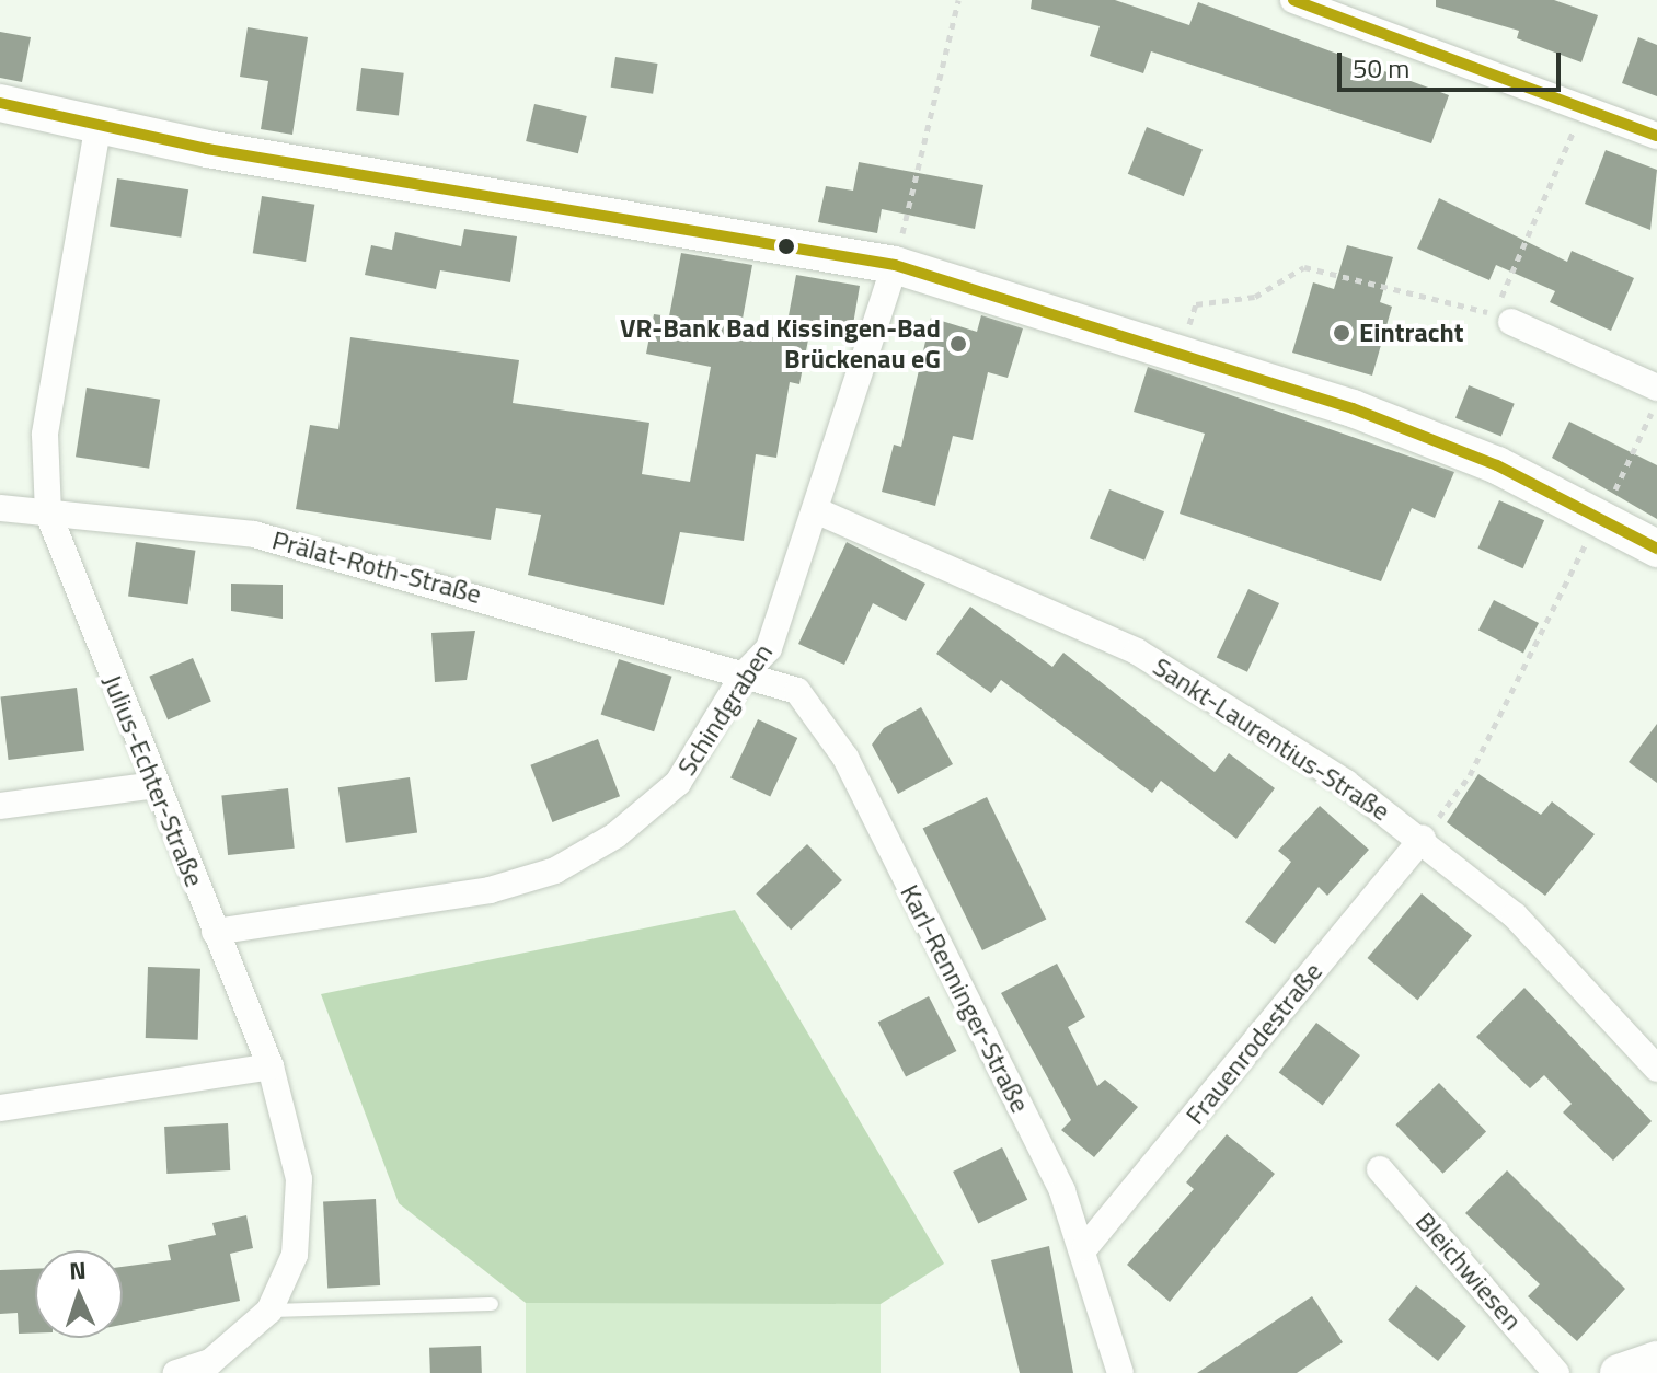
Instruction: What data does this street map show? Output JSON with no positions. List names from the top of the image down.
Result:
{
  "streets": {
    "street": [
      "Prälat-Roth-Straße",
      "Schindgraben",
      "Sankt-Laurentius-Straße",
      "Julius-Echter-Straße",
      "Karl-Renninger-Straße",
      "Frauenrodestraße",
      "Bleichwiesen"
    ]
  },
  "crossings": [
    ["Prälat-Roth-Straße", "Schindgraben"],
    ["Prälat-Roth-Straße", "Julius-Echter-Straße"],
    ["Prälat-Roth-Straße", "Karl-Renninger-Straße"],
    ["Schindgraben", "Sankt-Laurentius-Straße"],
    ["Schindgraben", "Julius-Echter-Straße"],
    ["Schindgraben", "Karl-Renninger-Straße"],
    ["Sankt-Laurentius-Straße", "Frauenrodestraße"],
    ["Karl-Renninger-Straße", "Frauenrodestraße"]
  ],
  "places": ["Eintracht", "VR-Bank Bad Kissingen-Bad Brückenau eG"],
  "scale_bar": "50 m",
  "north": "top"
}
